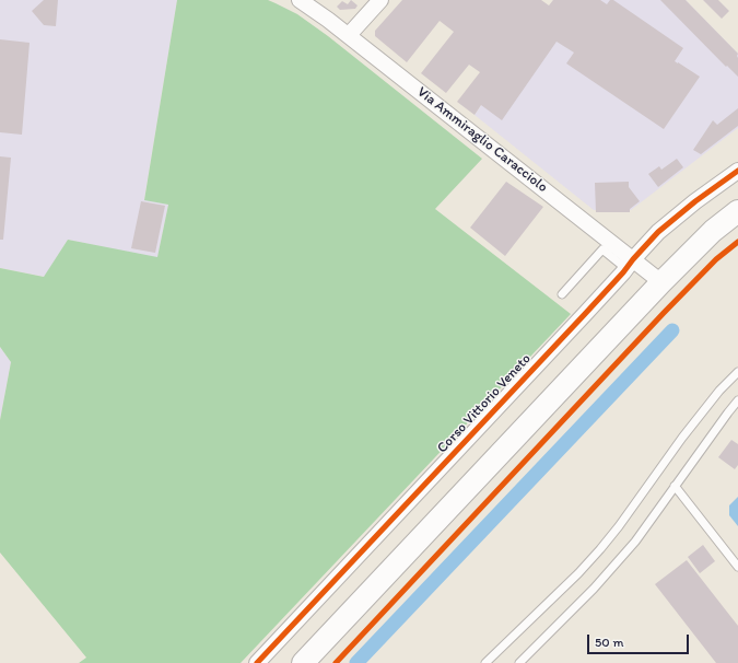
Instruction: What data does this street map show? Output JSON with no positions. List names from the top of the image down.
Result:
{
  "streets": {
    "street": ["Via Ammiraglio Caracciolo", "Corso Vittorio Veneto"]
  },
  "crossings": [
    ["Via Ammiraglio Caracciolo", "Corso Vittorio Veneto"]
  ],
  "scale_bar": "50 m"
}
